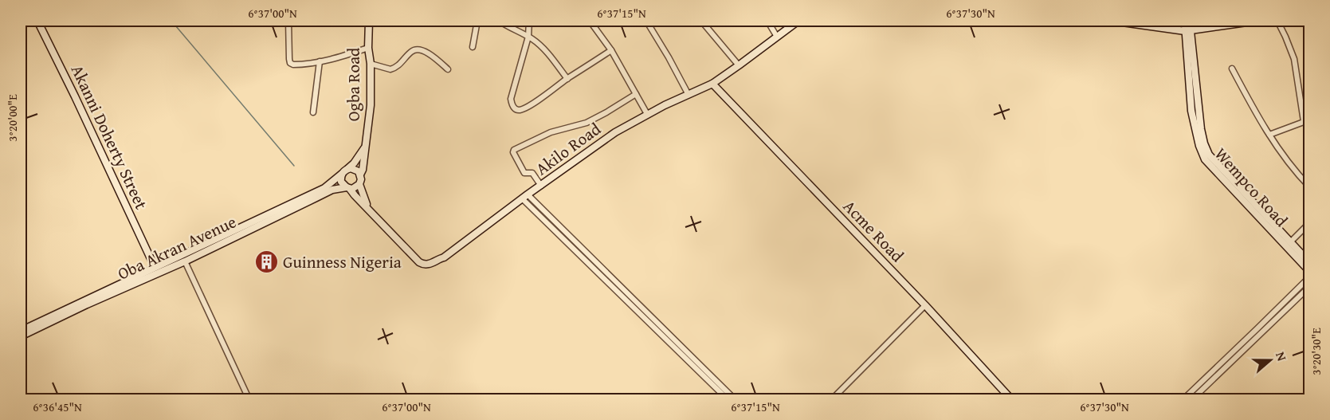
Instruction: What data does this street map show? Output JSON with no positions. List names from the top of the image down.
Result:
{
  "streets": {
    "street": [
      "Ogba Road",
      "Akanni Doherty Street",
      "Akilo Road",
      "Wempco Road",
      "Acme Road",
      "Oba Akran Avenue"
    ]
  },
  "crossings": [
    ["Ogba Road", "Akilo Road"],
    ["Ogba Road", "Oba Akran Avenue"],
    ["Akanni Doherty Street", "Oba Akran Avenue"],
    ["Akilo Road", "Acme Road"],
    ["Akilo Road", "Oba Akran Avenue"]
  ],
  "places": {
    "building": ["Guinness Nigeria"]
  },
  "north": "right",
  "coordinates": [
    "6°37'00\"N",
    "6°37'15\"N",
    "6°37'30\"N",
    "3°20'00\"E",
    "3°20'30\"E",
    "6°36'45\"N"
  ]
}
